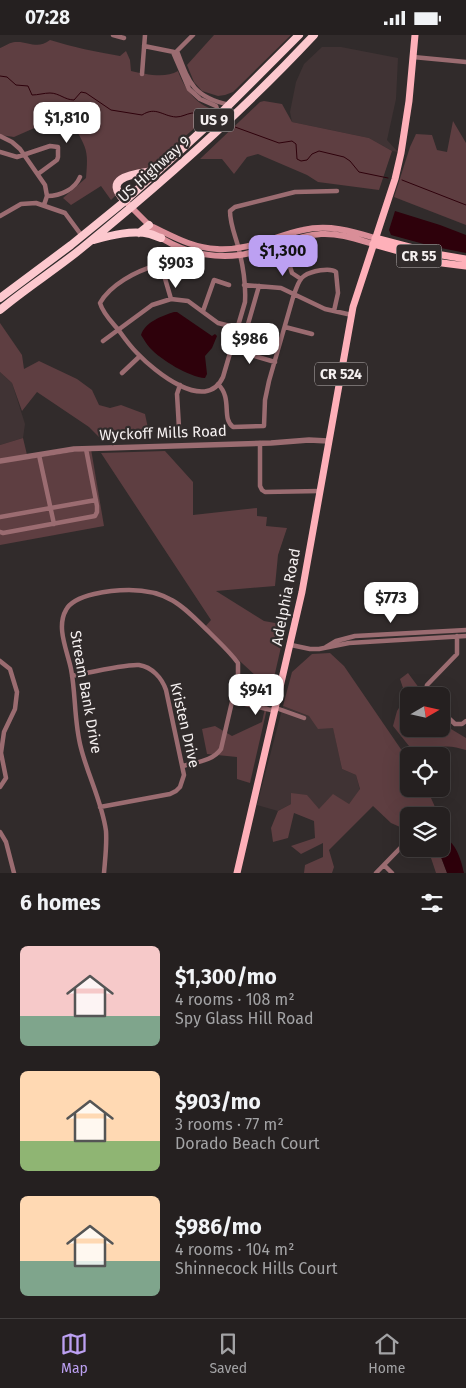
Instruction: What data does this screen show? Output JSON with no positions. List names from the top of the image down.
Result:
{
  "streets": {
    "highway": ["US 9", "US Highway 9"],
    "main road": ["CR 55", "CR 524", "Adelphia Road"],
    "street": ["Wyckoff Mills Road", "Stream Bank Drive", "Kristen Drive"]
  },
  "crossings": [
    ["CR 55", "CR 524"],
    ["CR 524", "Wyckoff Mills Road"],
    ["CR 524", "Adelphia Road"],
    ["Wyckoff Mills Road", "Adelphia Road"],
    ["Stream Bank Drive", "Kristen Drive"]
  ],
  "north": "right",
  "page": {
    "status": "07:28",
    "price": [
      "$1,810",
      "$1,300",
      "$903",
      "$986",
      "$773",
      "$941"
    ],
    "heading": "6 homes",
    "list": [
      {
        "name": "$1,300/mo",
        "note": "4 rooms · 108 m² · Spy Glass Hill Road"
      },
      {
        "name": "$903/mo",
        "note": "3 rooms · 77 m² · Dorado Beach Court"
      },
      {
        "name": "$986/mo",
        "note": "4 rooms · 104 m² · Shinnecock Hills Court"
      }
    ],
    "tabs": ["Map", "Saved", "Home"]
  }
}
